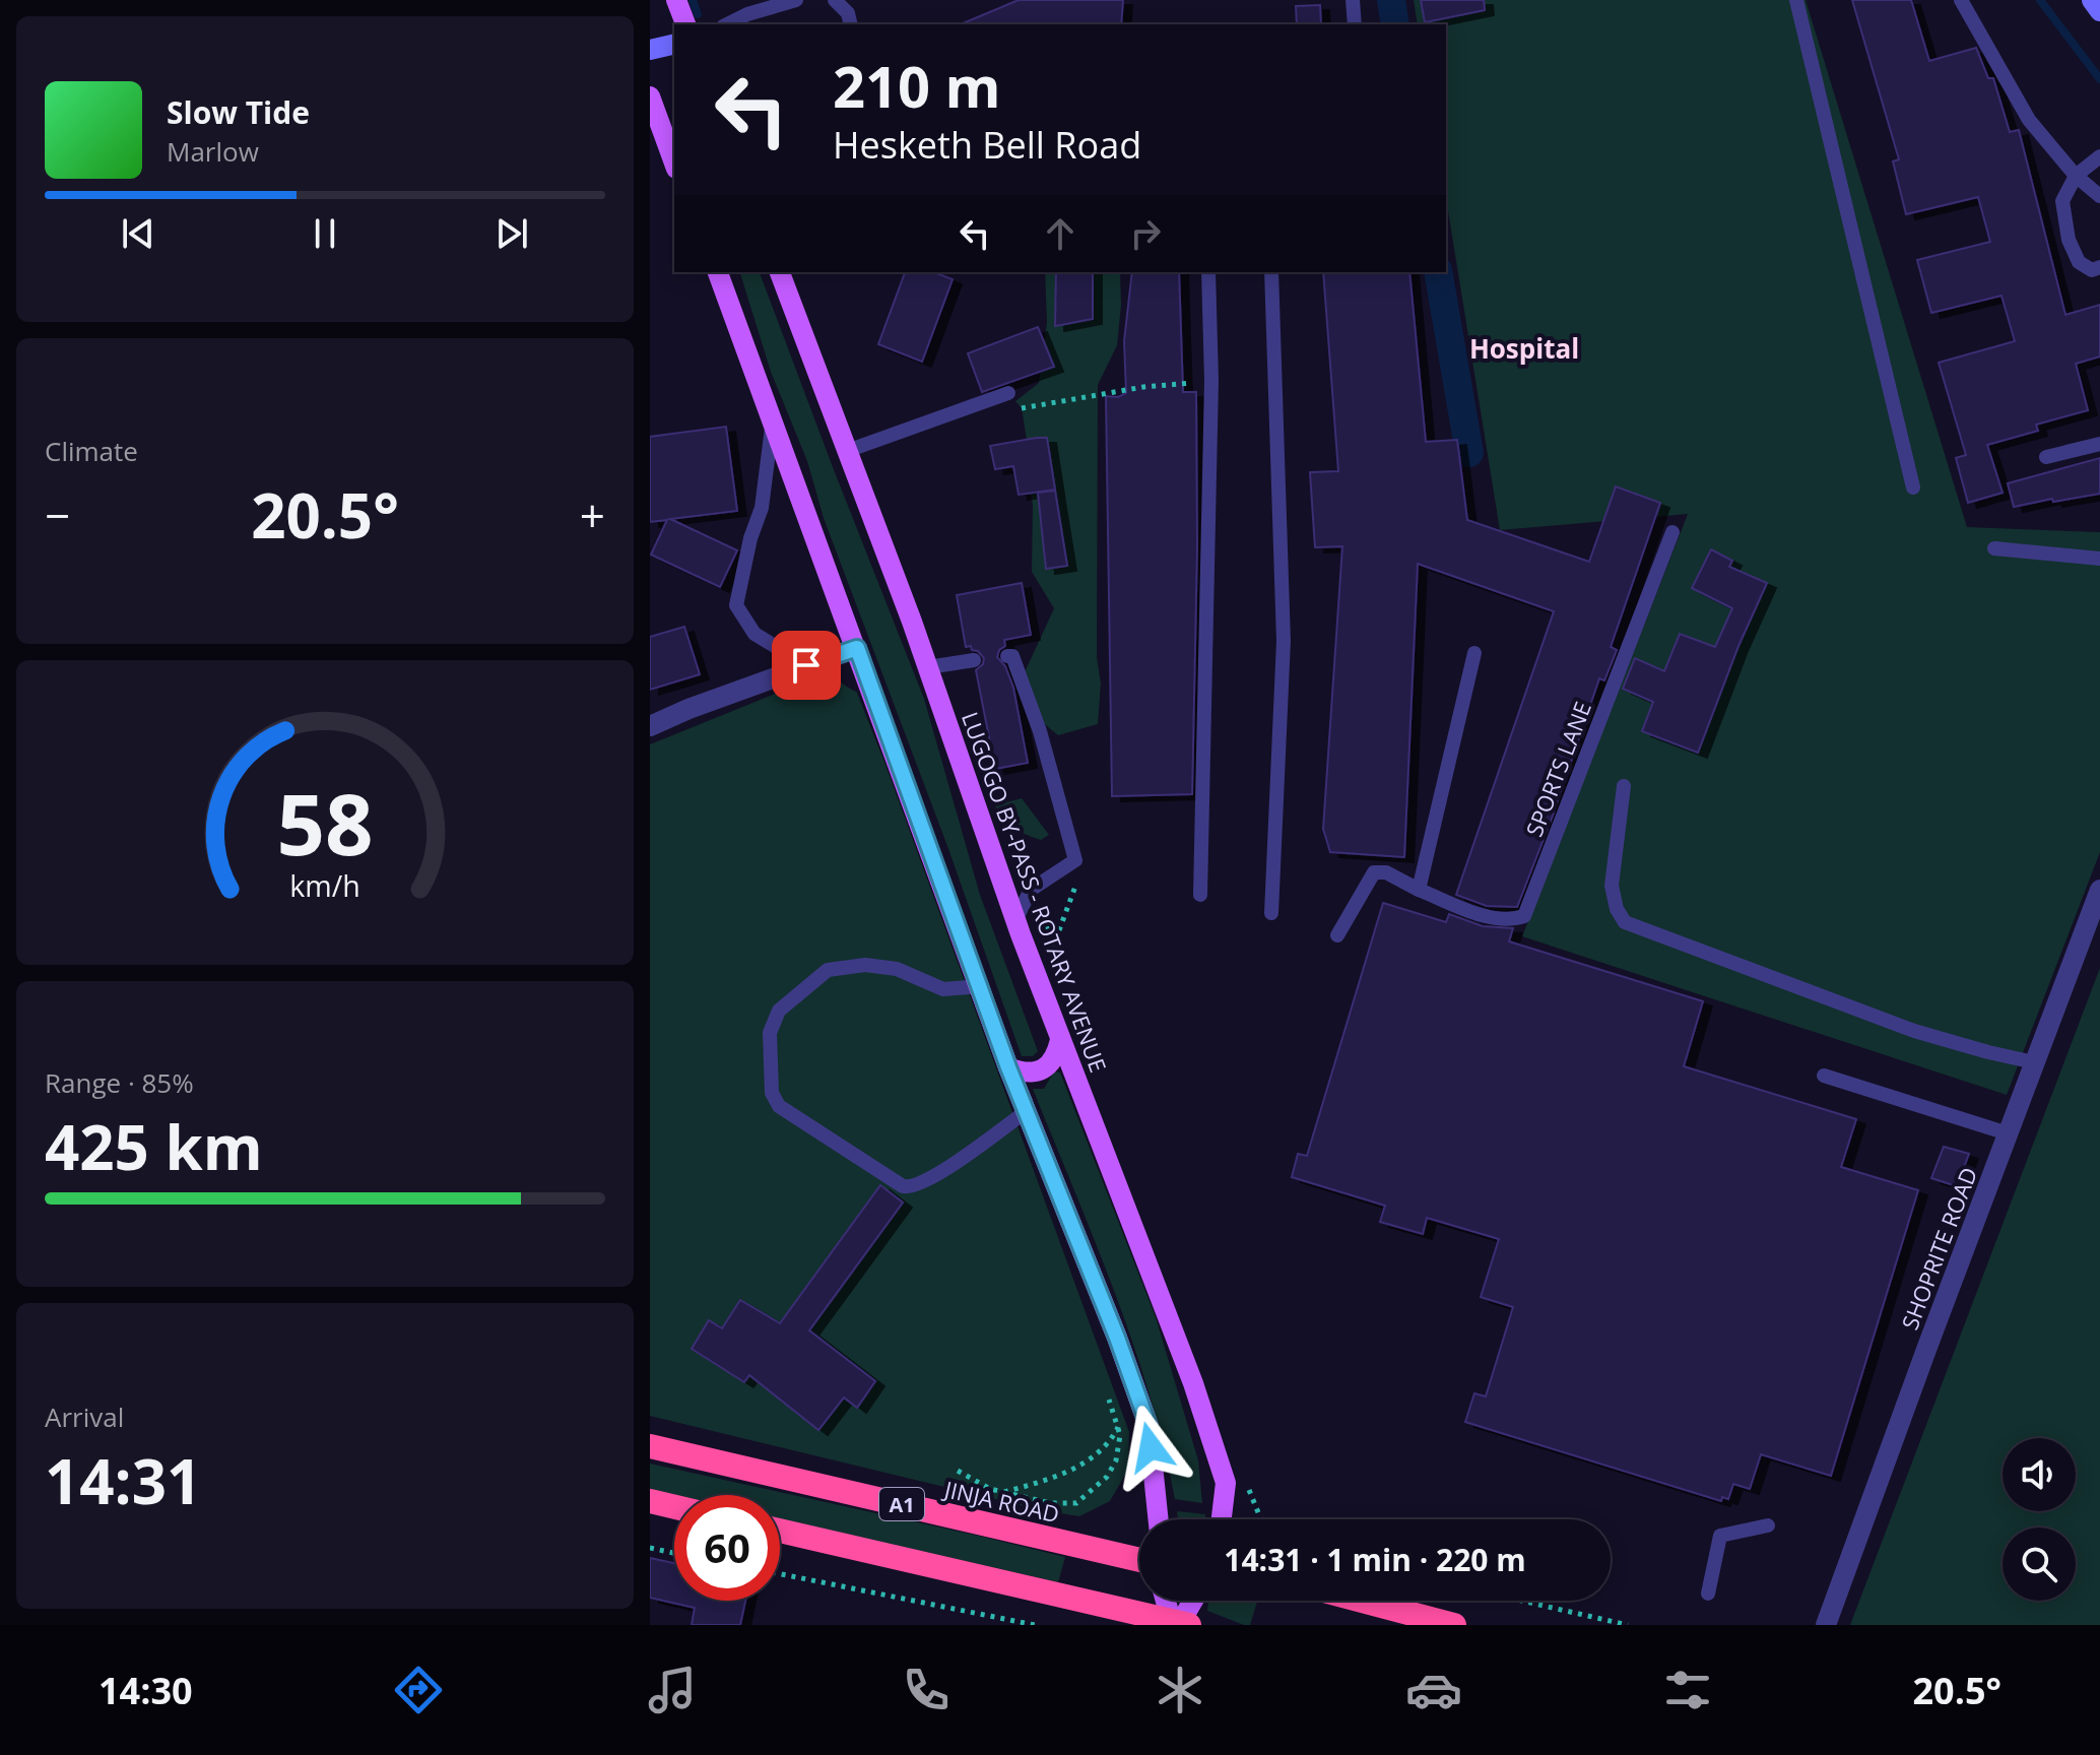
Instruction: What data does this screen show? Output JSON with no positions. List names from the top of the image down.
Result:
{
  "streets": {
    "highway": ["JINJA ROAD", "A1"],
    "main road": ["LUGOGO BY-PASS - ROTARY AVENUE"],
    "street": ["SHOPRITE ROAD"],
    "lane": ["SPORTS LANE"]
  },
  "districts": ["Hospital"],
  "page": {
    "turn": ["210 m", "Hesketh Bell Road"],
    "song": ["Slow Tide", "Marlow"],
    "tile": [
      "Climate",
      ["Range · 85%", "425 km"],
      ["Arrival", "14:31"]
    ],
    "heat": ["−", "20.5°", "+"],
    "limit": "60",
    "trip": "14:31 · 1 min · 220 m",
    "tabs": ["14:30", "20.5°"],
    "gauge": ["58", "km/h"]
  }
}
